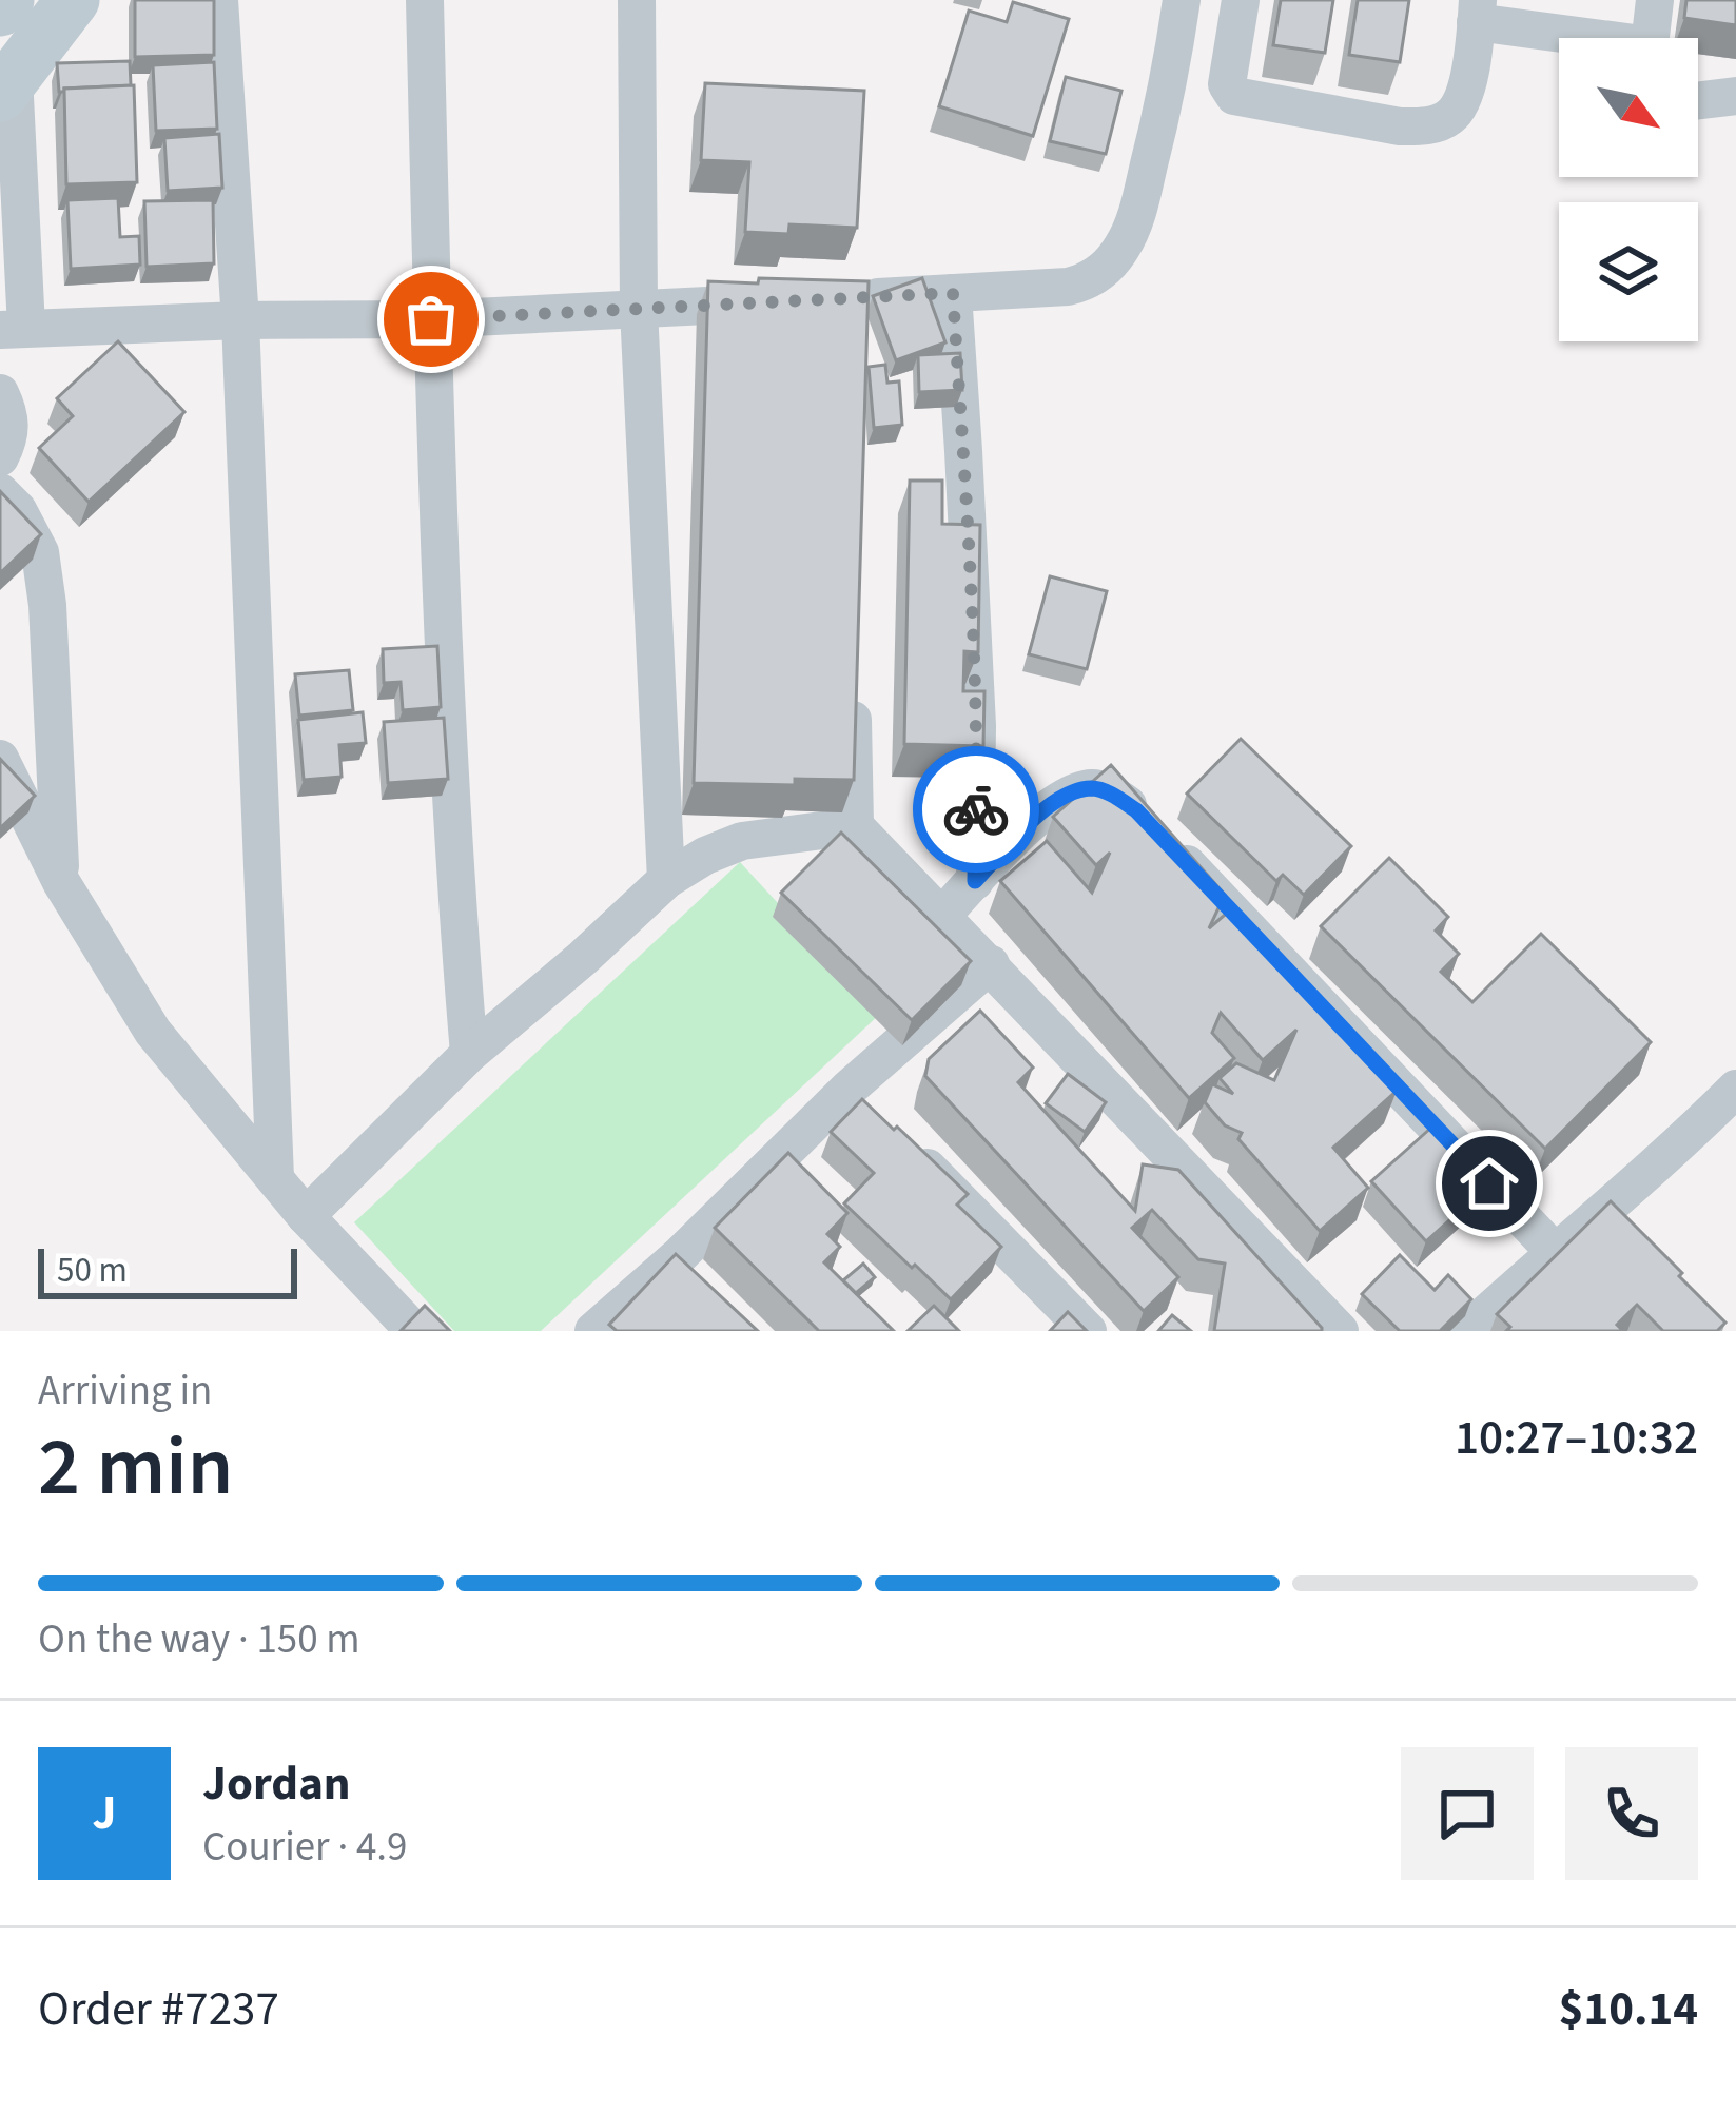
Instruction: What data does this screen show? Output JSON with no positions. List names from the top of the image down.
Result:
{
  "scale_bar": "50 m",
  "north": "bottom right",
  "page": {
    "scale": "50 m",
    "heading": ["2 min", "Arriving in", "10:27–10:32"],
    "panel": [
      "Jordan",
      "Courier · 4.9",
      "Order #7237",
      "$10.14"
    ],
    "bar": "On the way · 150 m",
    "round": "J"
  }
}
